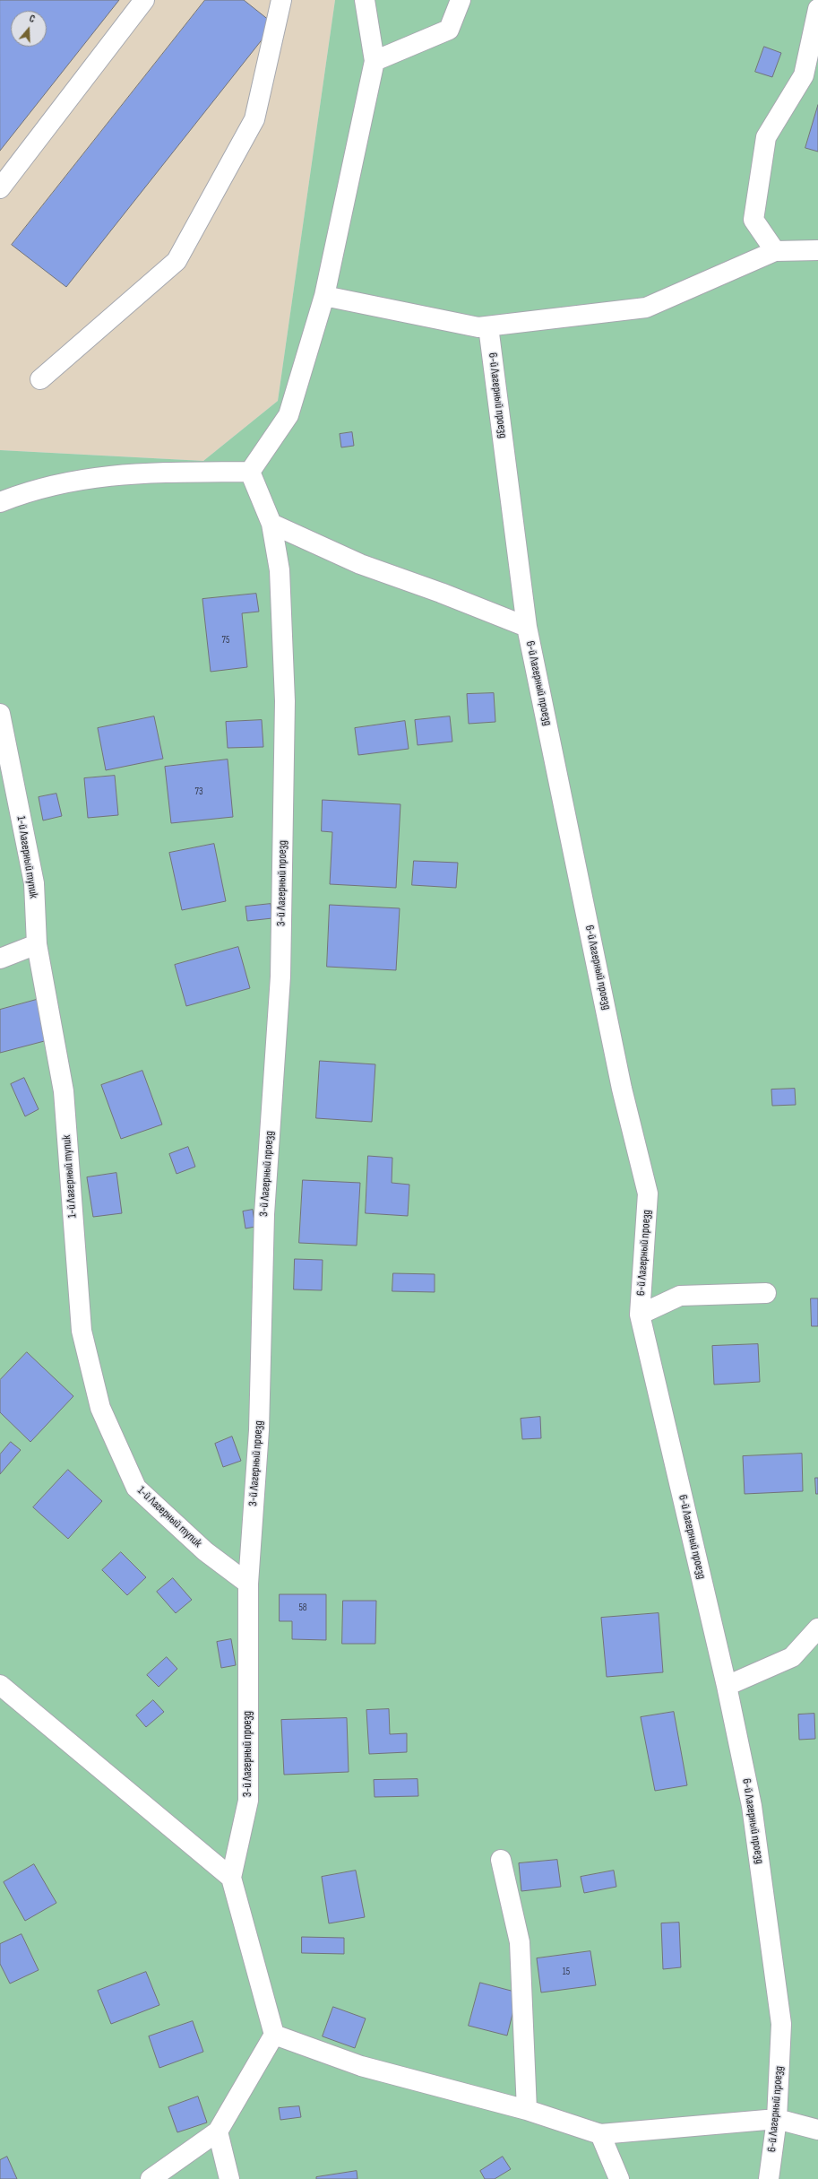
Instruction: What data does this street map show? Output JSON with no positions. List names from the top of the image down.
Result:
{
  "streets": {
    "street": ["6-й Лагерный проезд", "1-й Лагерный тупик", "3-й Лагерный проезд"]
  },
  "crossings": [
    ["1-й Лагерный тупик", "3-й Лагерный проезд"]
  ],
  "house_numbers": [
    "75",
    "73",
    "58",
    "15"
  ],
  "north": "top"
}
